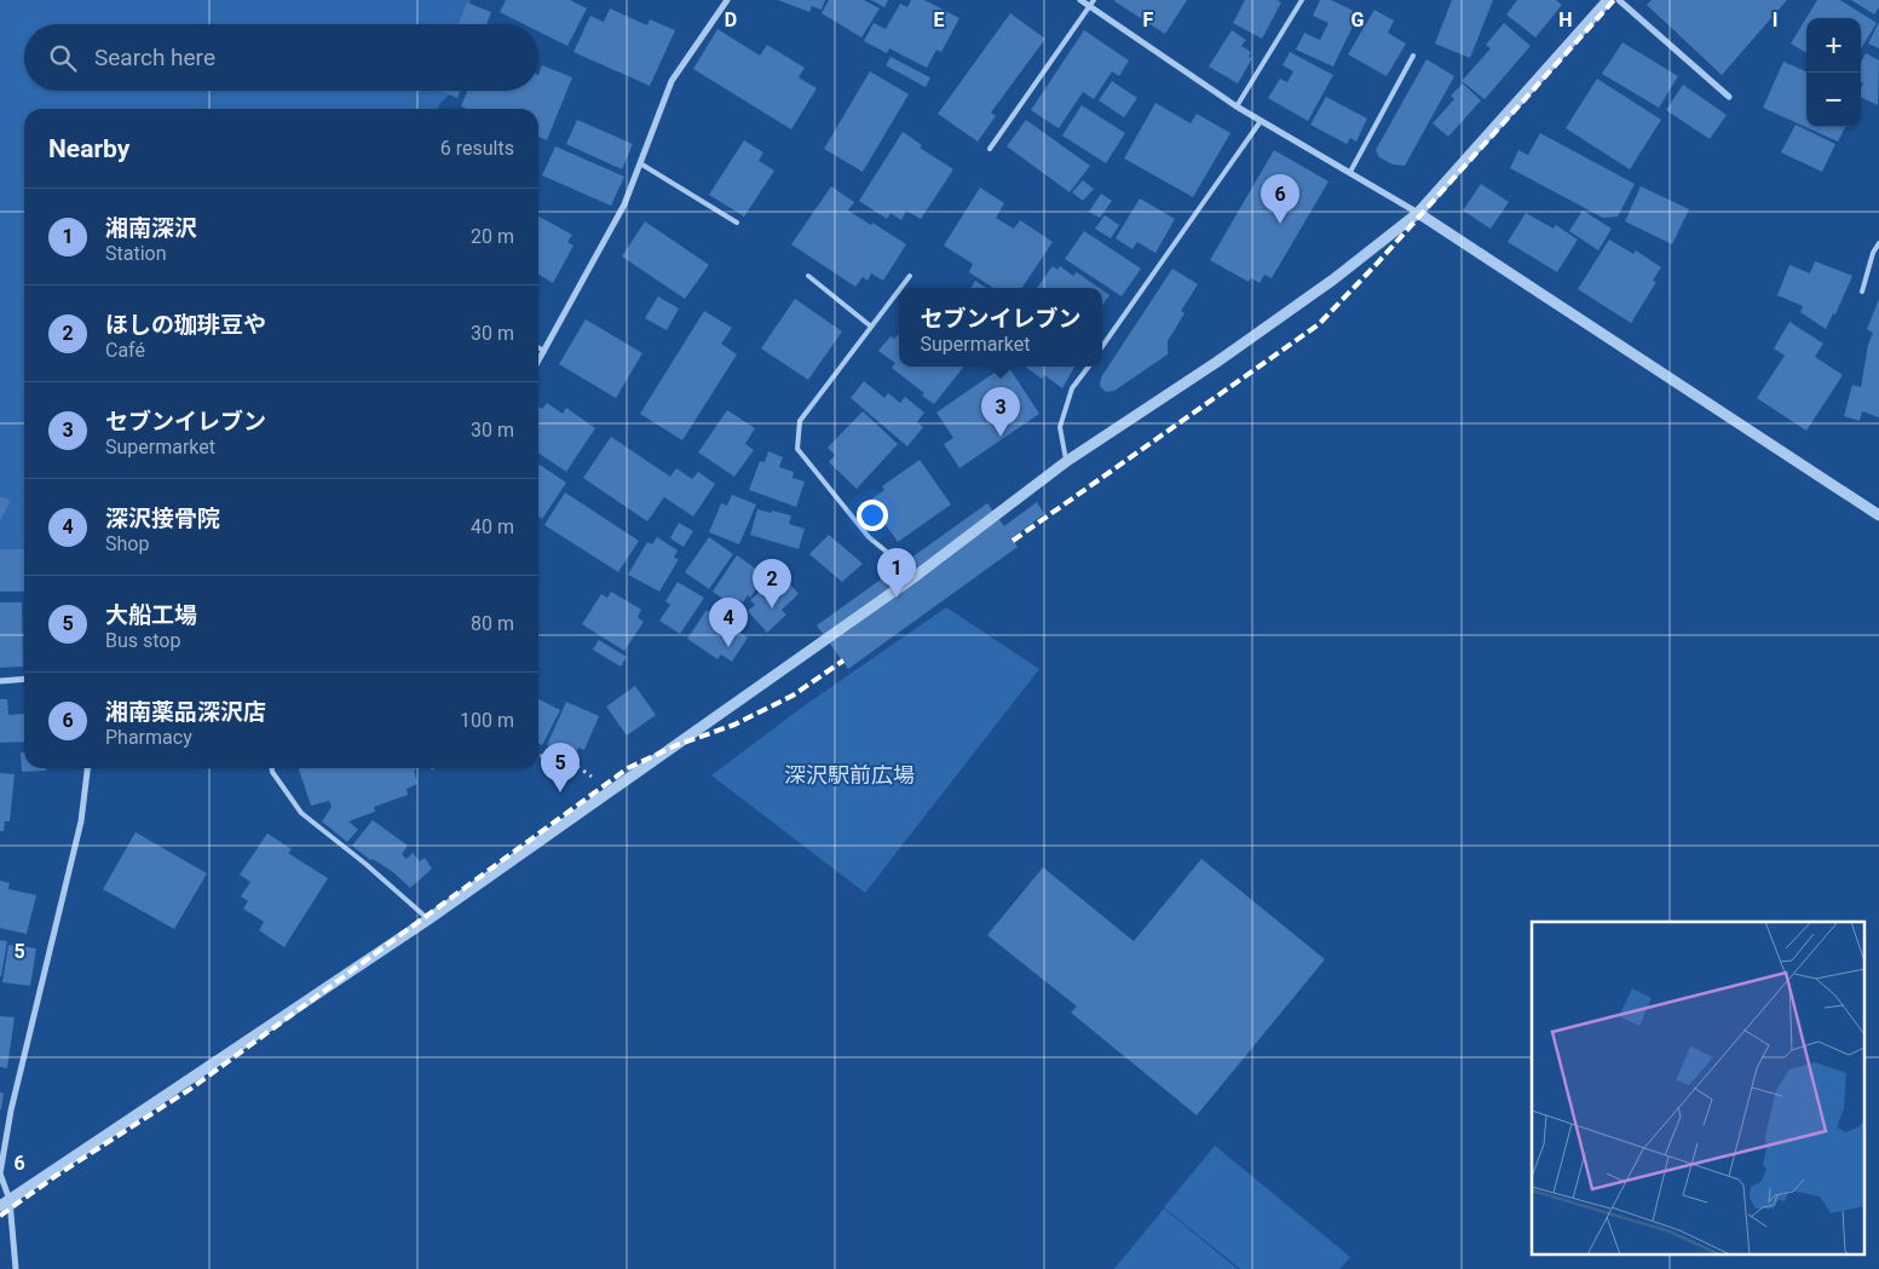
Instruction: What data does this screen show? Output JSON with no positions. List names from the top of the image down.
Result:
{
  "parks": ["深沢駅前広場"],
  "page": {
    "map_buttons": ["+", "−"],
    "search": "Search here",
    "heading": ["Nearby", "6 results"],
    "pins": [
      "6",
      "3",
      "1",
      "2",
      "4",
      "5"
    ],
    "list": [
      {
        "mark": "1",
        "name": "湘南深沢",
        "note": "Station",
        "value": "20 m"
      },
      {
        "mark": "2",
        "name": "ほしの珈琲豆や",
        "note": "Café",
        "value": "30 m"
      },
      {
        "mark": "3",
        "name": "セブンイレブン",
        "note": "Supermarket",
        "value": "30 m"
      },
      {
        "mark": "4",
        "name": "深沢接骨院",
        "note": "Shop",
        "value": "40 m"
      },
      {
        "mark": "5",
        "name": "大船工場",
        "note": "Bus stop",
        "value": "80 m"
      },
      {
        "mark": "6",
        "name": "湘南薬品深沢店",
        "note": "Pharmacy",
        "value": "100 m"
      }
    ],
    "popup": ["セブンイレブン", "Supermarket"]
  },
  "grid": {
    "columns": [
      "D",
      "E",
      "F",
      "G",
      "H",
      "I"
    ],
    "rows": ["5", "6"]
  }
}
